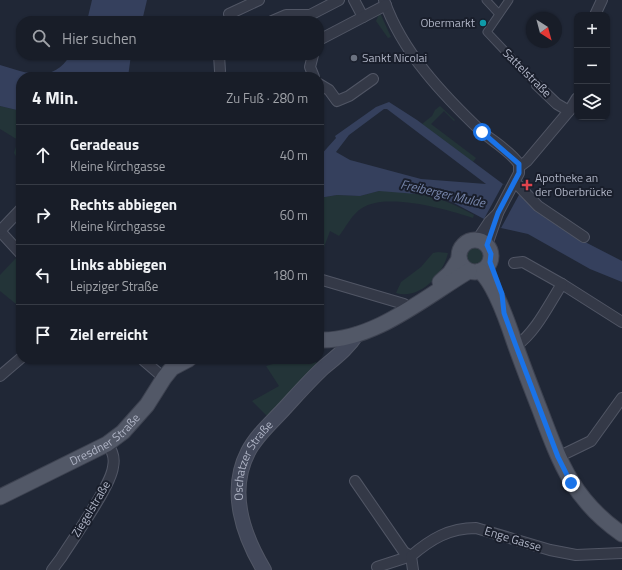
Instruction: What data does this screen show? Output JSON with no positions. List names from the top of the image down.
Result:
{
  "streets": {
    "main road": ["Dresdner Straße", "Oschatzer Straße"],
    "street": ["Sattelstraße", "Ziegelstraße", "Enge Gasse"]
  },
  "crossings": [
    ["Dresdner Straße", "Ziegelstraße"]
  ],
  "water": ["Freiberger Mulde"],
  "places": {
    "other": ["Obermarkt", "Sankt Nicolai"],
    "health": ["Apotheke an der Oberbrücke"]
  },
  "north": "bottom right",
  "page": {
    "map_buttons": ["+", "−"],
    "search": "Hier suchen",
    "heading": ["4 Min.", "Zu Fuß · 280 m"],
    "list": [
      ["Geradeaus", "Kleine Kirchgasse", "40 m"],
      ["Rechts abbiegen", "Kleine Kirchgasse", "60 m"],
      ["Links abbiegen", "Leipziger Straße", "180 m"],
      "Ziel erreicht"
    ]
  }
}
